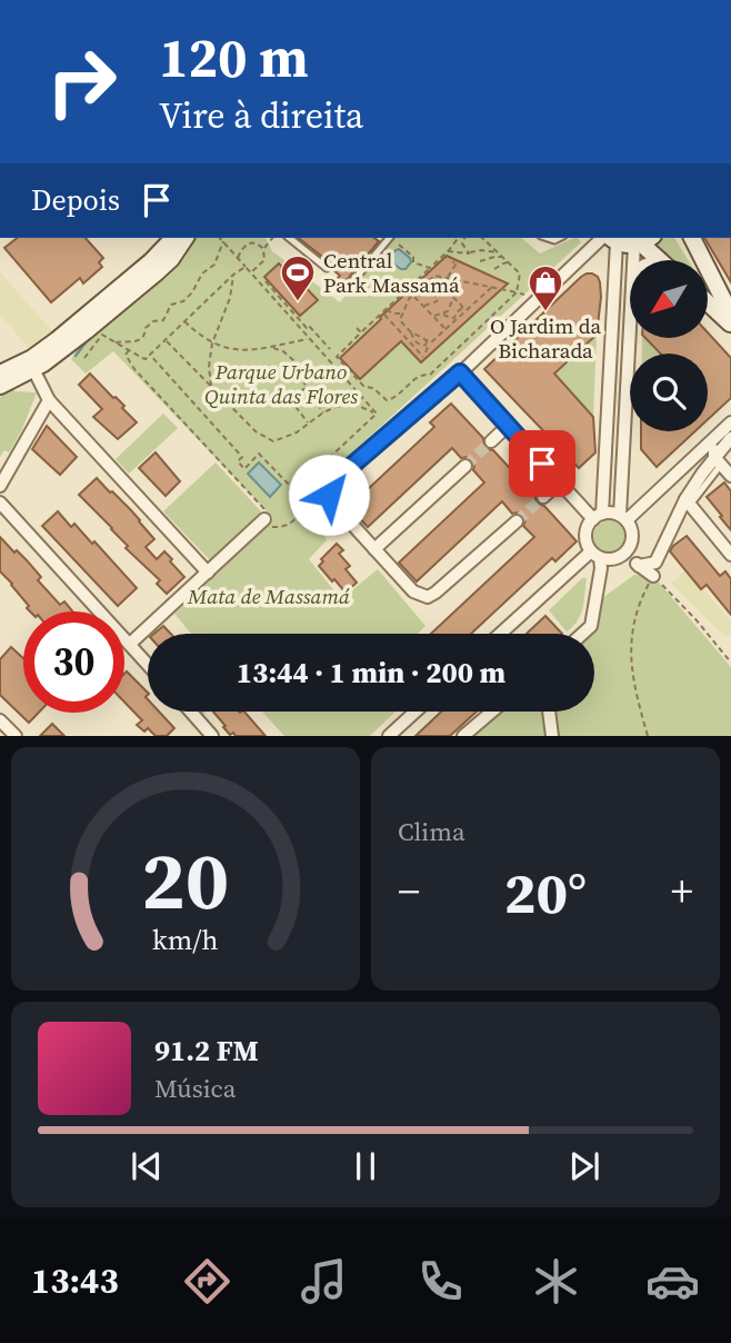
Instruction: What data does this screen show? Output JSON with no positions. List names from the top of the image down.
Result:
{
  "parks": ["Parque Urbano Quinta das Flores", "Mata de Massamá"],
  "places": {
    "sports": ["Central Park Massamá"],
    "shop": ["O Jardim da Bicharada"]
  },
  "north": "bottom left",
  "page": {
    "turn": ["120 m", "Vire à direita"],
    "then": "Depois",
    "limit": "30",
    "trip": "13:44 · 1 min · 200 m",
    "tile": "Clima",
    "heat": ["−", "20°", "+"],
    "song": ["91.2 FM", "Música"],
    "tabs": "13:43",
    "gauge": ["20", "km/h"]
  }
}
